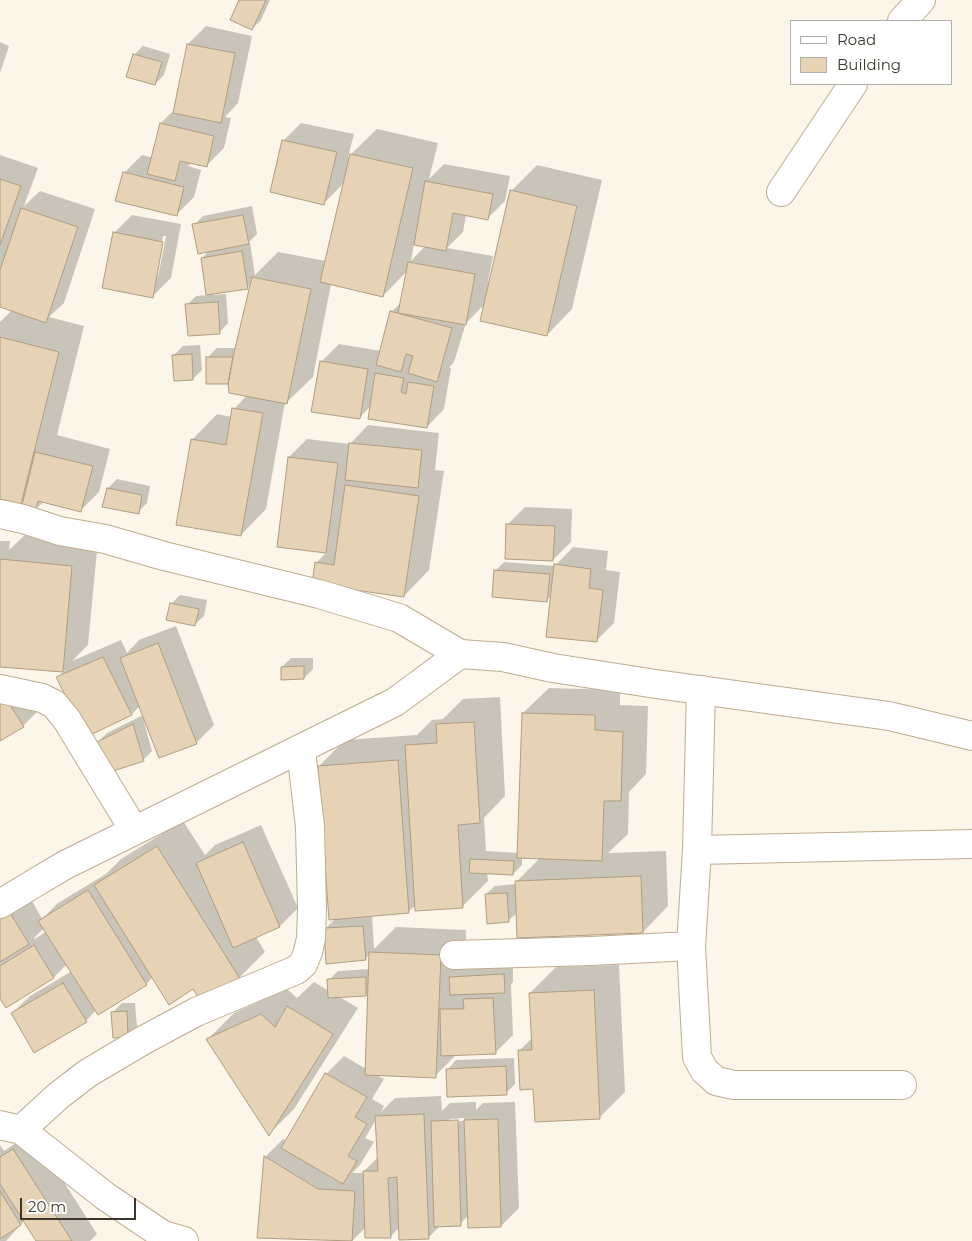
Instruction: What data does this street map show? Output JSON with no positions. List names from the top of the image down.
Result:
{
  "legend": ["Road", "Building"],
  "scale_bar": "20 m"
}
